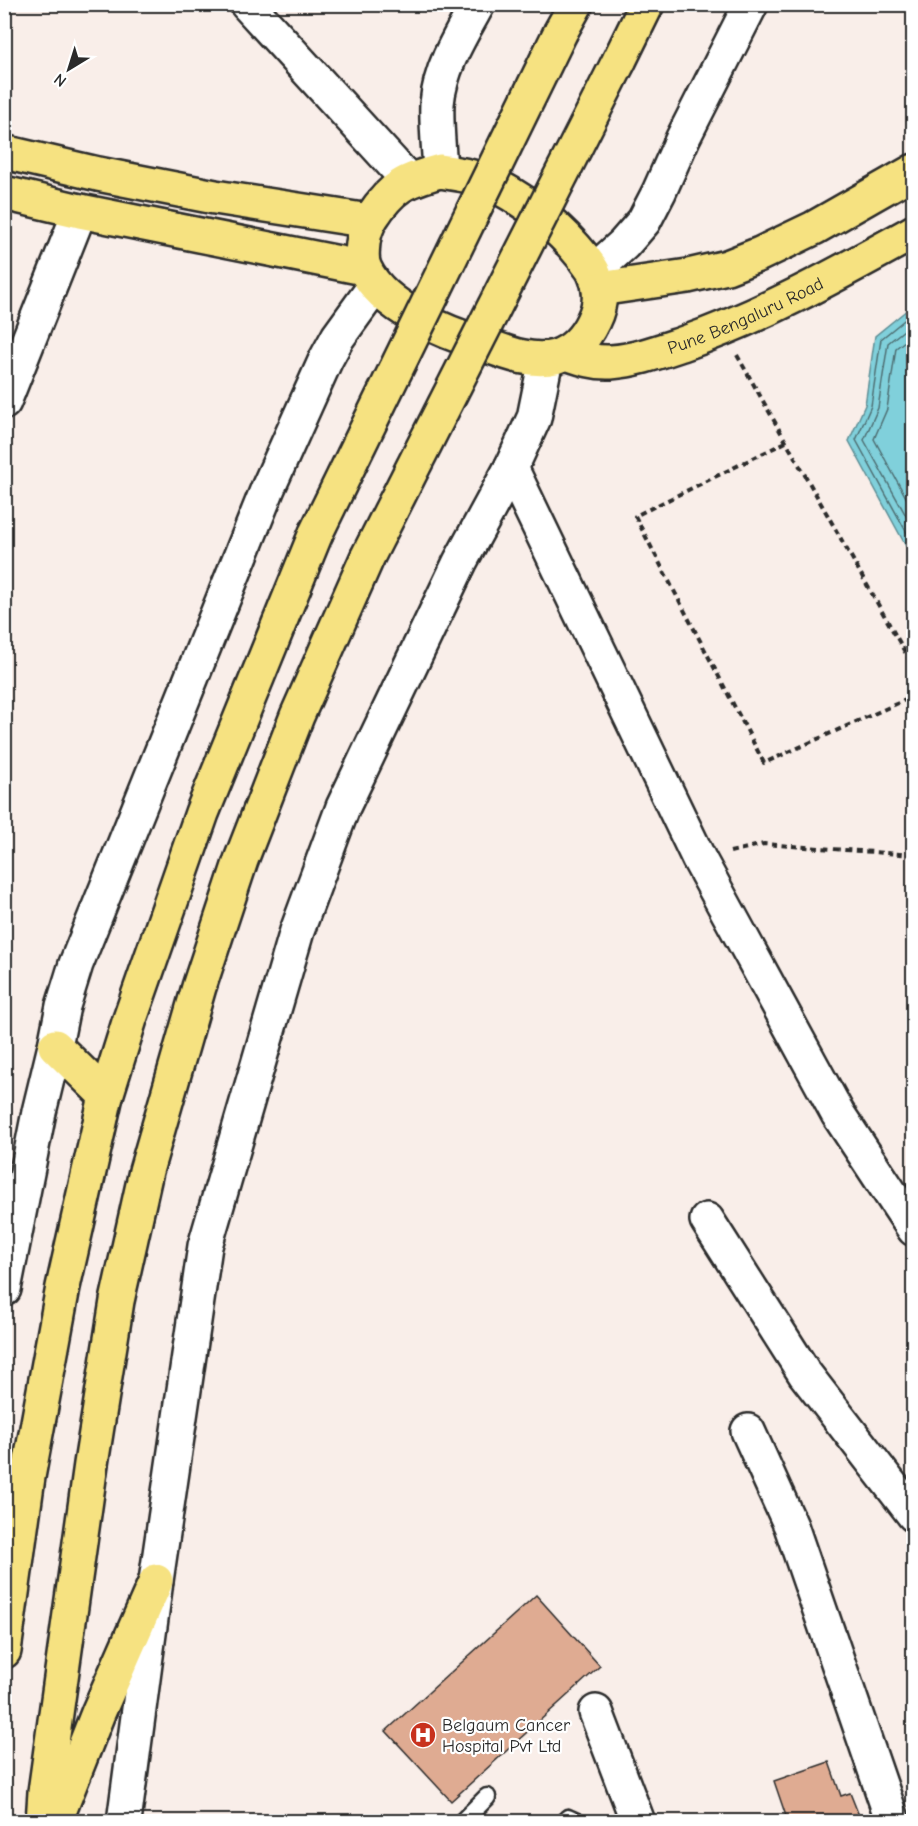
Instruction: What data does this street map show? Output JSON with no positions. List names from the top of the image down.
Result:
{
  "streets": {
    "main road": ["Pune Bengaluru Road"]
  },
  "places": {
    "hospital": ["Belgaum Cancer Hospital Pvt Ltd"]
  },
  "north": "bottom left"
}
